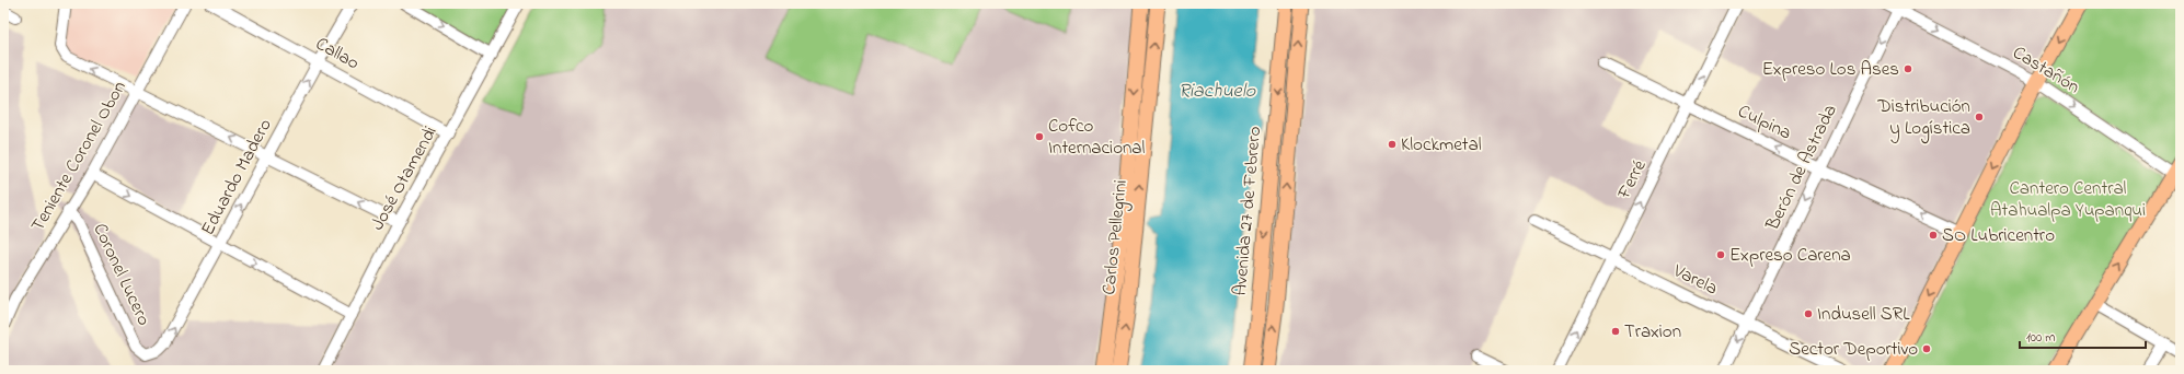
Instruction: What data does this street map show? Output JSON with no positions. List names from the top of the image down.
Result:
{
  "streets": {
    "main road": ["Avenida 27 de Febrero", "Carlos Pellegrini"],
    "street": [
      "Callao",
      "Castañón",
      "Culpina",
      "Teniente Coronel Obon",
      "Berón de Astrada",
      "Eduardo Madero",
      "José Otamendi",
      "Ferré",
      "Coronel Lucero",
      "Varela"
    ]
  },
  "crossings": [
    ["Callao", "Eduardo Madero"],
    ["Callao", "José Otamendi"],
    ["Castañón", "Berón de Astrada"],
    ["Culpina", "Berón de Astrada"],
    ["Culpina", "Ferré"],
    ["Teniente Coronel Obon", "Coronel Lucero"],
    ["Berón de Astrada", "Varela"],
    ["Eduardo Madero", "Coronel Lucero"],
    ["Ferré", "Varela"]
  ],
  "one_way": [
    "Castañón",
    "Culpina",
    "Berón de Astrada",
    "Eduardo Madero",
    "Ferré"
  ],
  "water": ["Riachuelo"],
  "parks": ["Cantero Central Atahualpa Yupanqui"],
  "places": [
    "Expreso Los Ases",
    "Distribución y Logística",
    "Cofco Internacional",
    "Klockmetal",
    "SO Lubricentro",
    "Expreso Carena",
    "Indusell SRL",
    "Traxion",
    "Sector Deportivo"
  ],
  "scale_bar": "100 m"
}
